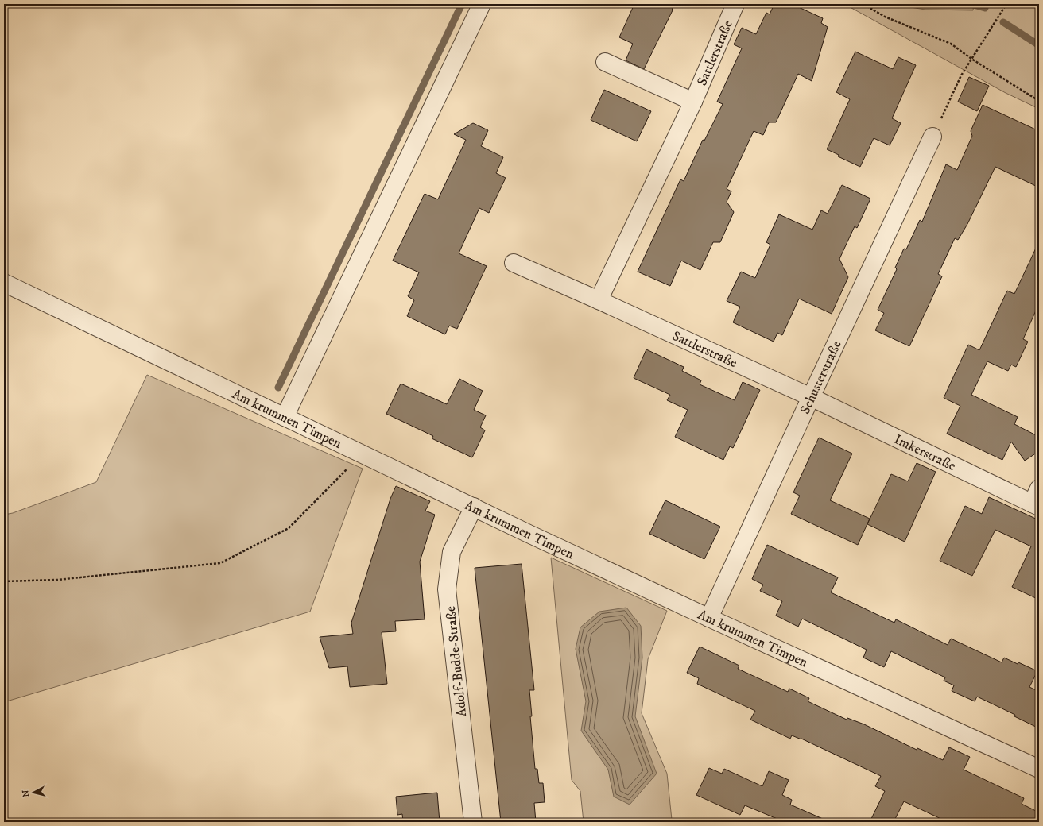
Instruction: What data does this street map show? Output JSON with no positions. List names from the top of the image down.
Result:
{
  "streets": {
    "street": [
      "Sattlerstraße",
      "Schusterstraße",
      "Am krummen Timpen",
      "Imkerstraße",
      "Adolf-Budde-Straße"
    ]
  },
  "crossings": [
    ["Sattlerstraße", "Schusterstraße"],
    ["Sattlerstraße", "Imkerstraße"],
    ["Schusterstraße", "Am krummen Timpen"],
    ["Schusterstraße", "Imkerstraße"],
    ["Am krummen Timpen", "Adolf-Budde-Straße"]
  ],
  "north": "left"
}
